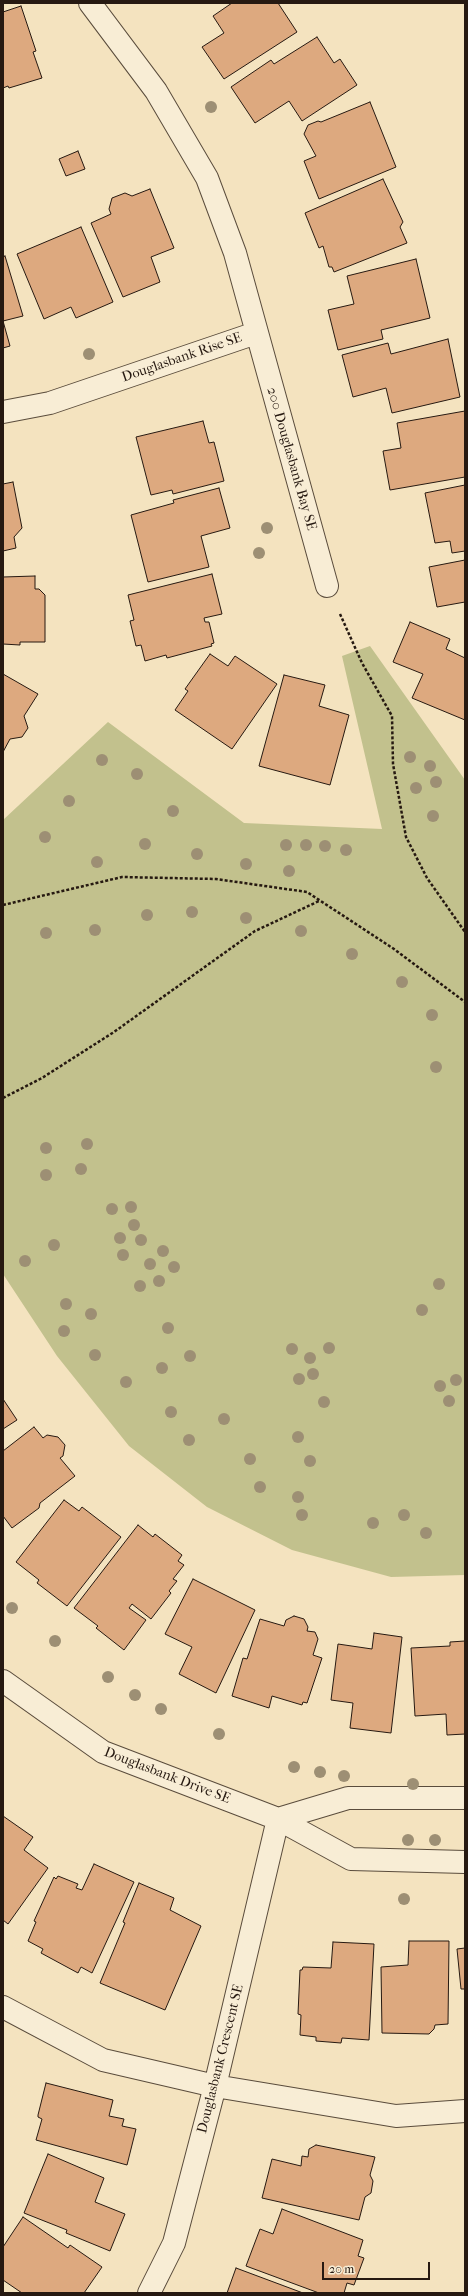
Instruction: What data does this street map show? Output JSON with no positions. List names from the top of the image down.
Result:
{
  "streets": {
    "street": [
      "Douglasbank Rise SE",
      "200 Douglasbank Bay SE",
      "Douglasbank Drive SE",
      "Douglasbank Crescent SE"
    ]
  },
  "crossings": [
    ["Douglasbank Rise SE", "200 Douglasbank Bay SE"],
    ["Douglasbank Drive SE", "Douglasbank Crescent SE"]
  ],
  "scale_bar": "20 m"
}
